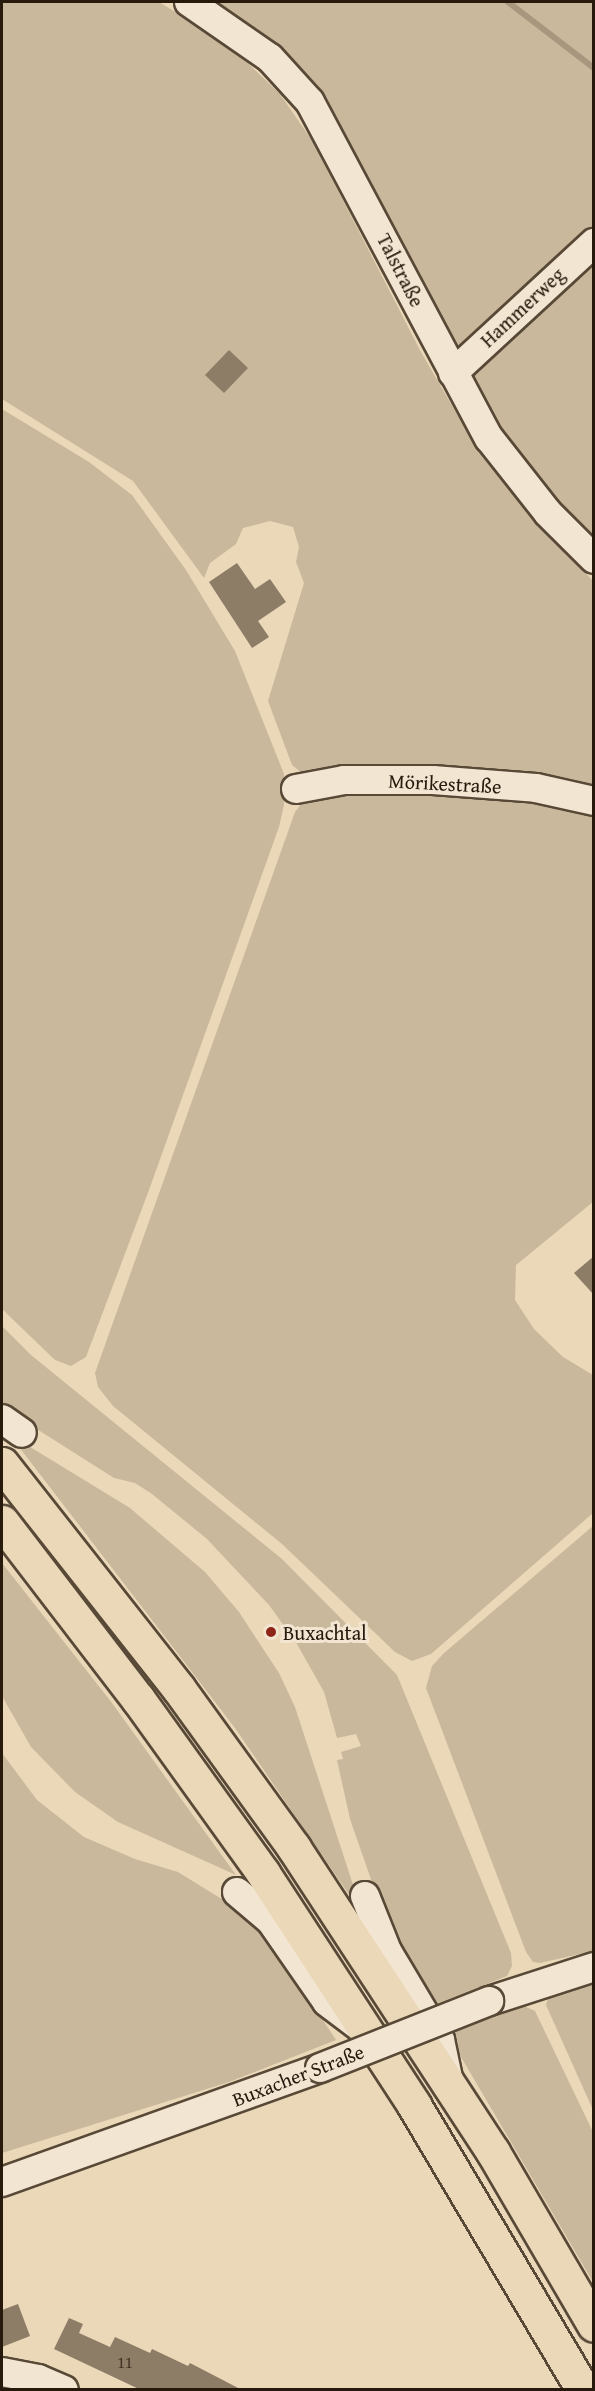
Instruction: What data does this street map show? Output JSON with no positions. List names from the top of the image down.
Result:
{
  "streets": {
    "street": [
      "Talstraße",
      "Hammerweg",
      "Mörikestraße",
      "Buxacher Straße"
    ]
  },
  "crossings": [
    ["Talstraße", "Hammerweg"]
  ],
  "places": ["Buxachtal"],
  "house_numbers": ["11"]
}
